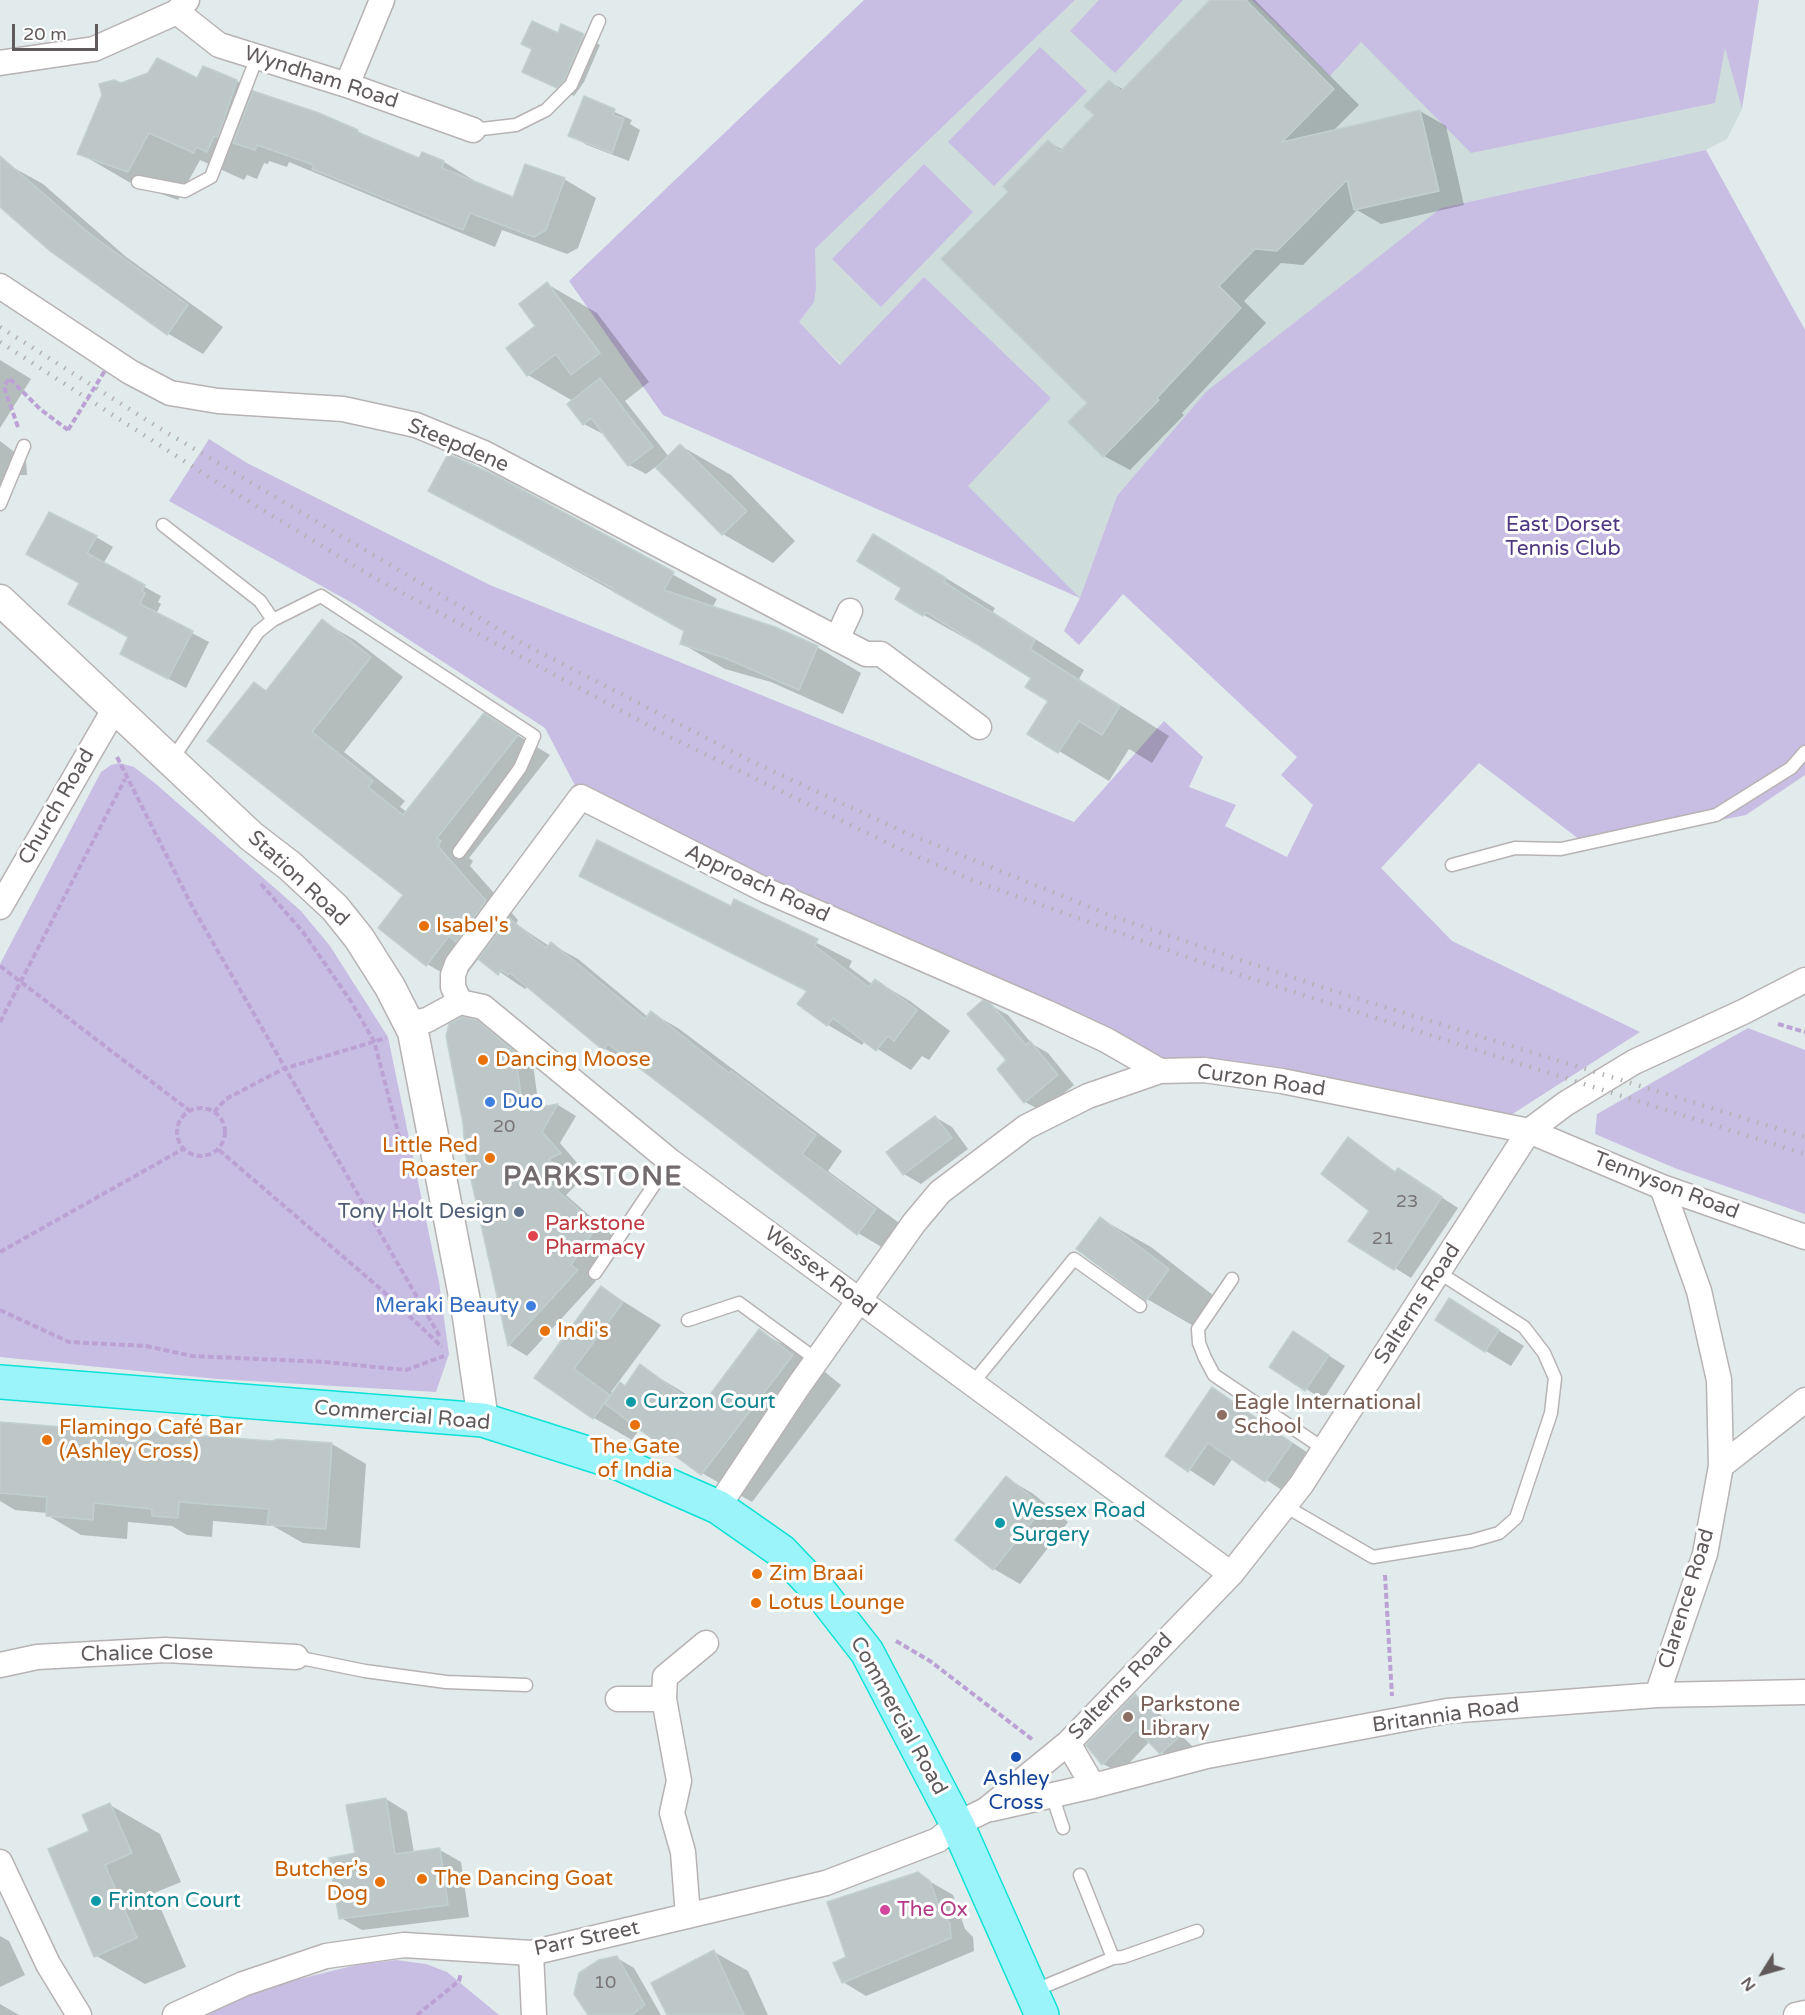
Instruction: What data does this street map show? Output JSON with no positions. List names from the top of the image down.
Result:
{
  "streets": {
    "highway": ["Commercial Road"],
    "street": [
      "Wyndham Road",
      "Steepdene",
      "Church Road",
      "Station Road",
      "Approach Road",
      "Curzon Road",
      "Tennyson Road",
      "Wessex Road",
      "Salterns Road",
      "Clarence Road",
      "Chalice Close",
      "Britannia Road",
      "Parr Street"
    ]
  },
  "crossings": [
    ["Church Road", "Station Road"],
    ["Station Road", "Commercial Road"],
    ["Approach Road", "Curzon Road"],
    ["Approach Road", "Wessex Road"],
    ["Curzon Road", "Tennyson Road"],
    ["Curzon Road", "Wessex Road"],
    ["Curzon Road", "Salterns Road"],
    ["Curzon Road", "Commercial Road"],
    ["Tennyson Road", "Salterns Road"],
    ["Tennyson Road", "Clarence Road"],
    ["Wessex Road", "Salterns Road"],
    ["Salterns Road", "Commercial Road"],
    ["Salterns Road", "Britannia Road"],
    ["Salterns Road", "Parr Street"],
    ["Commercial Road", "Parr Street"],
    ["Clarence Road", "Britannia Road"]
  ],
  "districts": ["PARKSTONE"],
  "parks": ["East Dorset Tennis Club"],
  "places": [
    "Isabel's",
    "Dancing Moose",
    "Duo",
    "Little Red Roaster",
    "Tony Holt Design",
    "Parkstone Pharmacy",
    "Meraki Beauty",
    "Indi's",
    "Curzon Court",
    "Eagle International School",
    "The Gate of India",
    "Flamingo Café Bar (Ashley Cross)",
    "Wessex Road Surgery",
    "Zim Braai",
    "Lotus Lounge",
    "Parkstone Library",
    "Ashley Cross",
    "The Dancing Goat",
    "Butcher’s Dog",
    "Frinton Court",
    "The Ox"
  ],
  "house_numbers": [
    "20",
    "23",
    "21",
    "10"
  ],
  "scale_bar": "20 m",
  "north": "bottom left"
}
